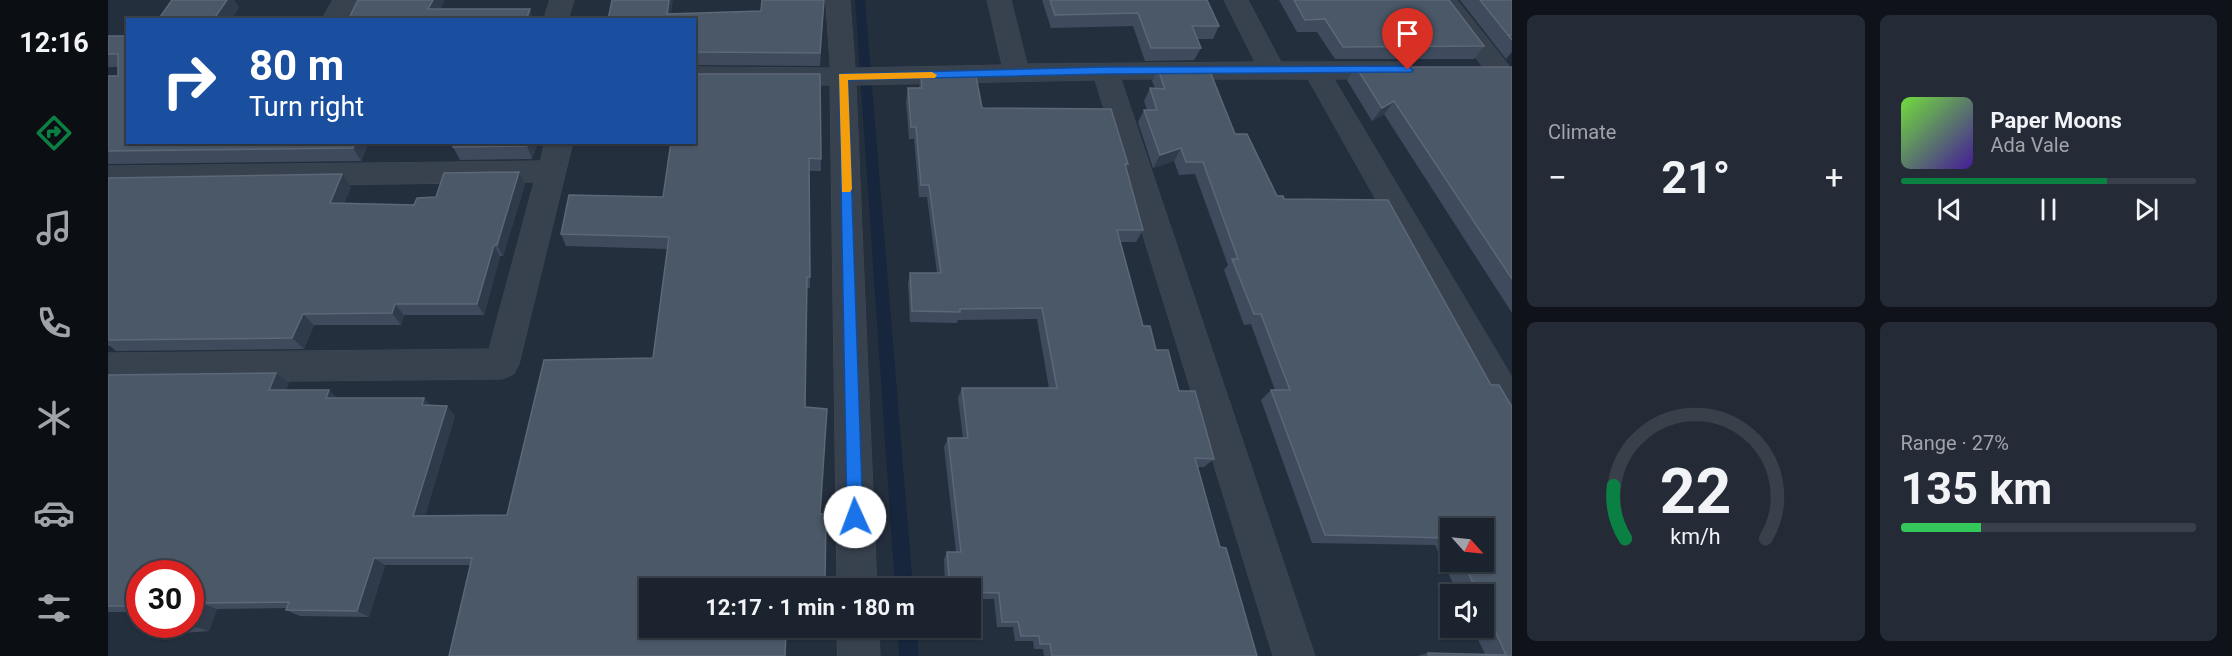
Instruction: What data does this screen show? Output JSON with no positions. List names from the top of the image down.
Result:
{
  "north": "bottom right",
  "page": {
    "tabs": "12:16",
    "tile": [
      "Climate",
      ["Range · 27%", "135 km"]
    ],
    "turn": ["80 m", "Turn right"],
    "song": ["Paper Moons", "Ada Vale"],
    "heat": ["−", "21°", "+"],
    "limit": "30",
    "trip": "12:17 · 1 min · 180 m",
    "gauge": ["22", "km/h"]
  }
}
